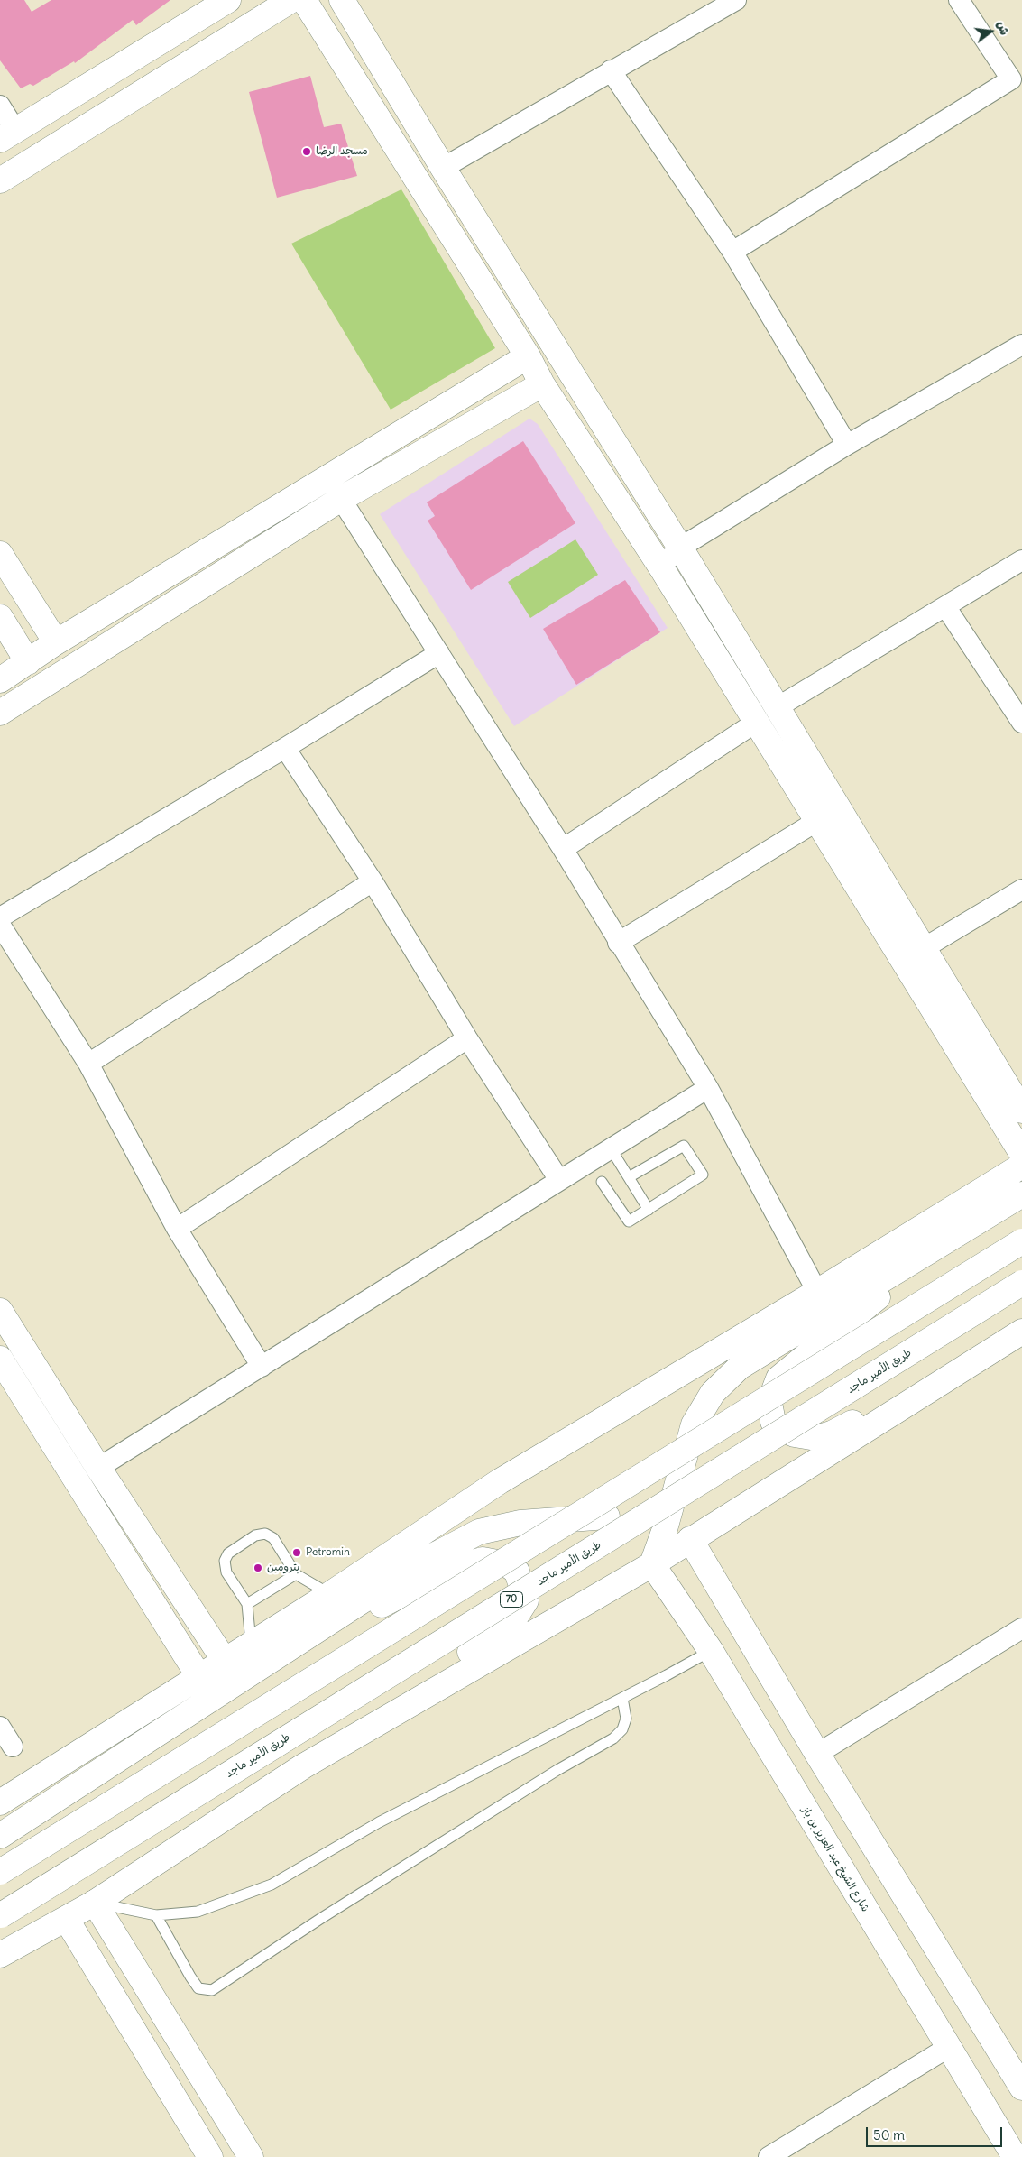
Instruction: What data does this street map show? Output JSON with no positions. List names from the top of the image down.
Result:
{
  "streets": {
    "main road": ["طريق الأمير ماجد", "70", "شارع الشيخ عبد العزيز بن باز"]
  },
  "places": ["مسجد الرضا", "Petromin", "بترومين"],
  "scale_bar": "50 m",
  "north": "right"
}
